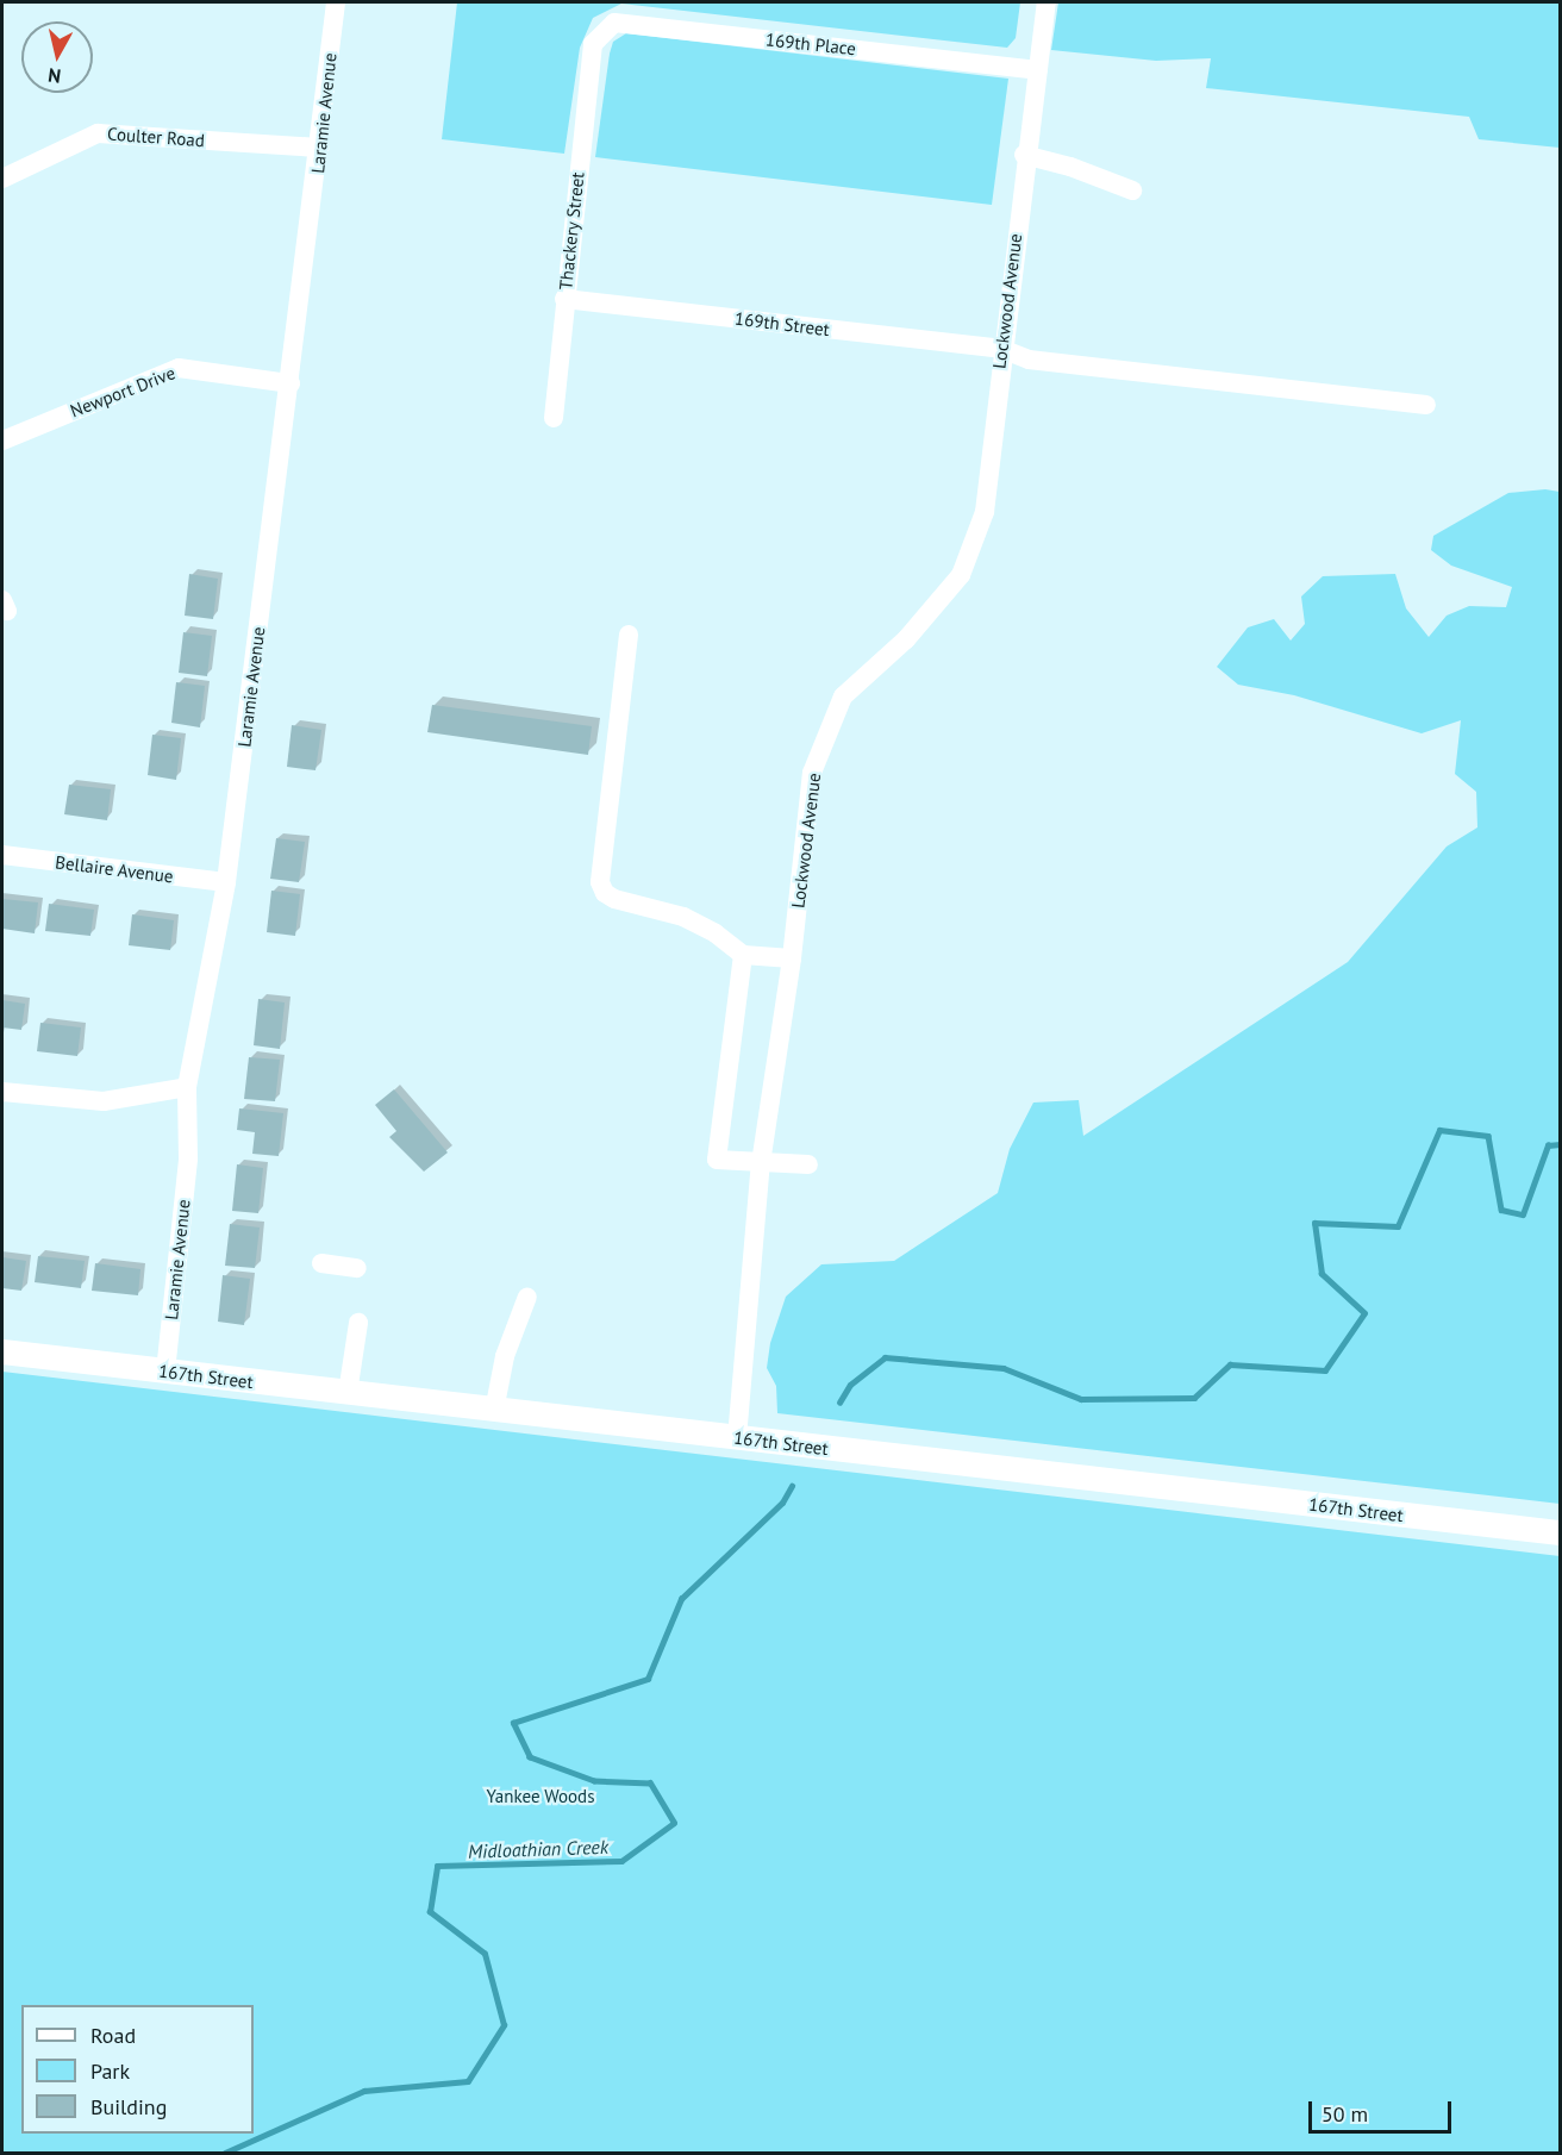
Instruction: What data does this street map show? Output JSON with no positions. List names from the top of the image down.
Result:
{
  "streets": {
    "main road": ["167th Street"],
    "street": [
      "169th Place",
      "Laramie Avenue",
      "Coulter Road",
      "Thackery Street",
      "Lockwood Avenue",
      "169th Street",
      "Newport Drive",
      "Bellaire Avenue"
    ]
  },
  "crossings": [
    ["169th Place", "Thackery Street"],
    ["169th Place", "Lockwood Avenue"],
    ["Laramie Avenue", "Coulter Road"],
    ["Laramie Avenue", "Newport Drive"],
    ["Laramie Avenue", "Bellaire Avenue"],
    ["Laramie Avenue", "167th Street"],
    ["Thackery Street", "169th Street"],
    ["Lockwood Avenue", "169th Street"],
    ["Lockwood Avenue", "167th Street"]
  ],
  "water": ["Midloathian Creek"],
  "parks": ["Yankee Woods"],
  "legend": ["Road", "Park", "Building"],
  "scale_bar": "50 m",
  "north": "bottom"
}
